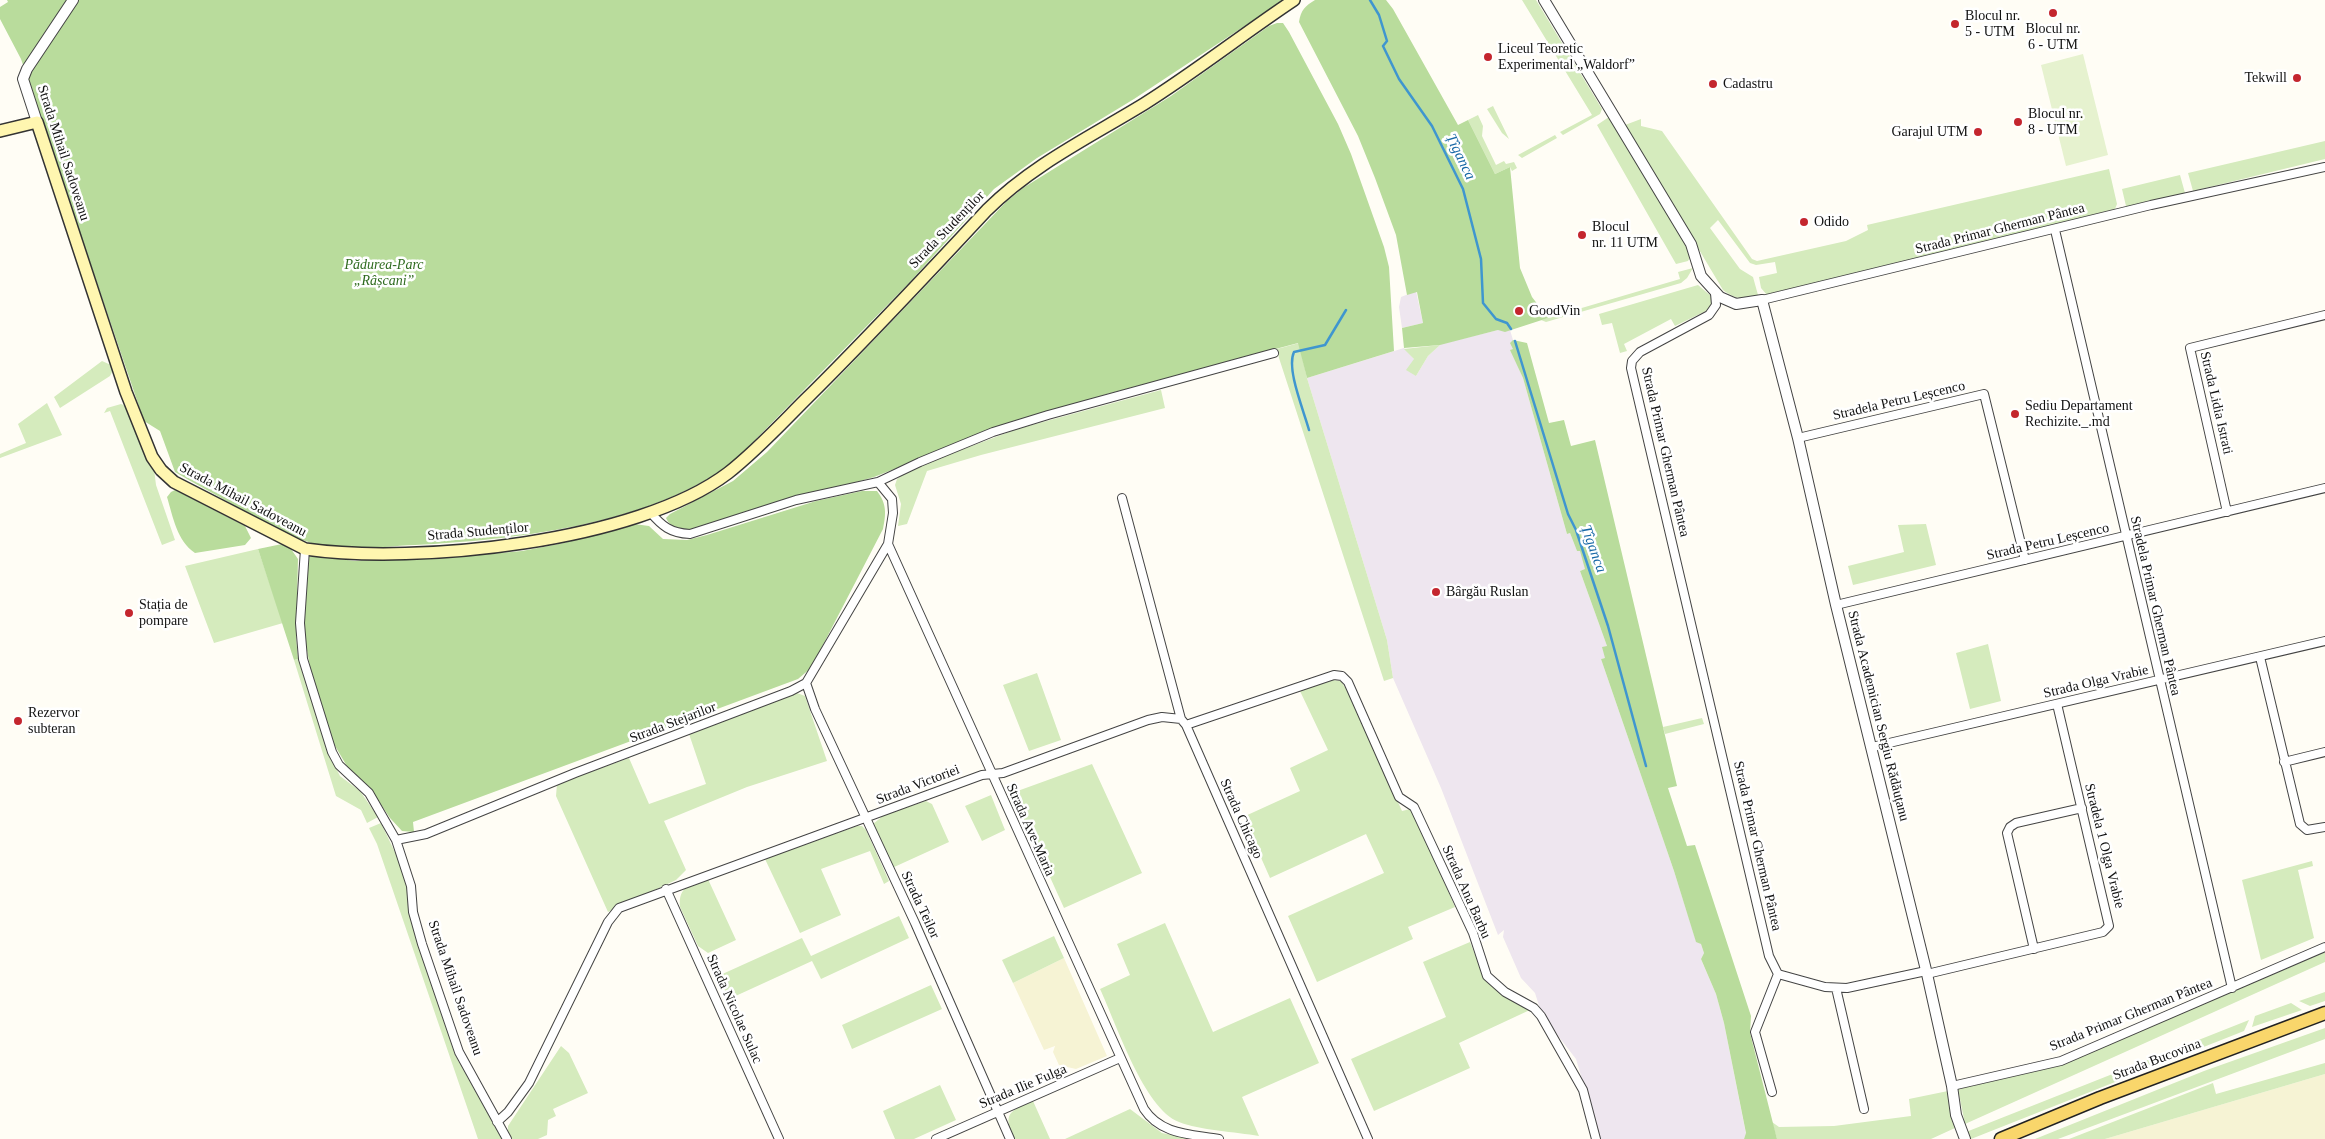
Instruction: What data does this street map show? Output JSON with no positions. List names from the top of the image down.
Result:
{
  "streets": {
    "main road": ["Strada Mihail Sadoveanu", "Strada Studenților", "Strada Bucovina"],
    "street": [
      "Strada Primar Gherman Pântea",
      "Stradela Petru Leșcenco",
      "Strada Lidia Istrati",
      "Strada Petru Leșcenco",
      "Stradela Primar Gherman Pântea",
      "Strada Olga Vrabie",
      "Strada Academician Sergiu Rădăuțanu",
      "Strada Stejarilor",
      "Strada Victoriei",
      "Strada Chicago",
      "Strada Ave-Maria",
      "Stradela 1 Olga Vrabie",
      "Strada Ana Barbu",
      "Strada Teilor",
      "Strada Nicolae Sulac",
      "Strada Ilie Fulga"
    ]
  },
  "crossings": [
    ["Strada Mihail Sadoveanu", "Strada Studenților"],
    ["Strada Mihail Sadoveanu", "Strada Stejarilor"],
    ["Strada Mihail Sadoveanu", "Strada Victoriei"],
    ["Strada Primar Gherman Pântea", "Stradela Primar Gherman Pântea"],
    ["Strada Primar Gherman Pântea", "Strada Academician Sergiu Rădăuțanu"],
    ["Strada Primar Gherman Pântea", "Stradela 1 Olga Vrabie"],
    ["Stradela Petru Leșcenco", "Strada Petru Leșcenco"],
    ["Stradela Petru Leșcenco", "Strada Academician Sergiu Rădăuțanu"],
    ["Strada Lidia Istrati", "Strada Petru Leșcenco"],
    ["Strada Petru Leșcenco", "Stradela Primar Gherman Pântea"],
    ["Strada Petru Leșcenco", "Strada Academician Sergiu Rădăuțanu"],
    ["Stradela Primar Gherman Pântea", "Strada Olga Vrabie"],
    ["Strada Olga Vrabie", "Strada Academician Sergiu Rădăuțanu"],
    ["Strada Olga Vrabie", "Stradela 1 Olga Vrabie"],
    ["Strada Academician Sergiu Rădăuțanu", "Stradela 1 Olga Vrabie"],
    ["Strada Stejarilor", "Strada Teilor"],
    ["Strada Victoriei", "Strada Chicago"],
    ["Strada Victoriei", "Strada Ave-Maria"],
    ["Strada Victoriei", "Strada Ana Barbu"],
    ["Strada Victoriei", "Strada Teilor"],
    ["Strada Victoriei", "Strada Nicolae Sulac"],
    ["Strada Ave-Maria", "Strada Ilie Fulga"],
    ["Strada Teilor", "Strada Ilie Fulga"]
  ],
  "water": ["Țîganca"],
  "parks": ["Pădurea-Parc „Râșcani”"],
  "places": [
    "Blocul nr. 6 - UTM",
    "Blocul nr. 5 - UTM",
    "Liceul Teoretic Experimental „Waldorf”",
    "Tekwill",
    "Cadastru",
    "Blocul nr. 8 - UTM",
    "Garajul UTM",
    "Odido",
    "Blocul nr. 11 UTM",
    "GoodVin",
    "Sediu Departament Rechizite._.md",
    "Bârgău Ruslan",
    "Stația de pompare",
    "Rezervor subteran"
  ]
}
